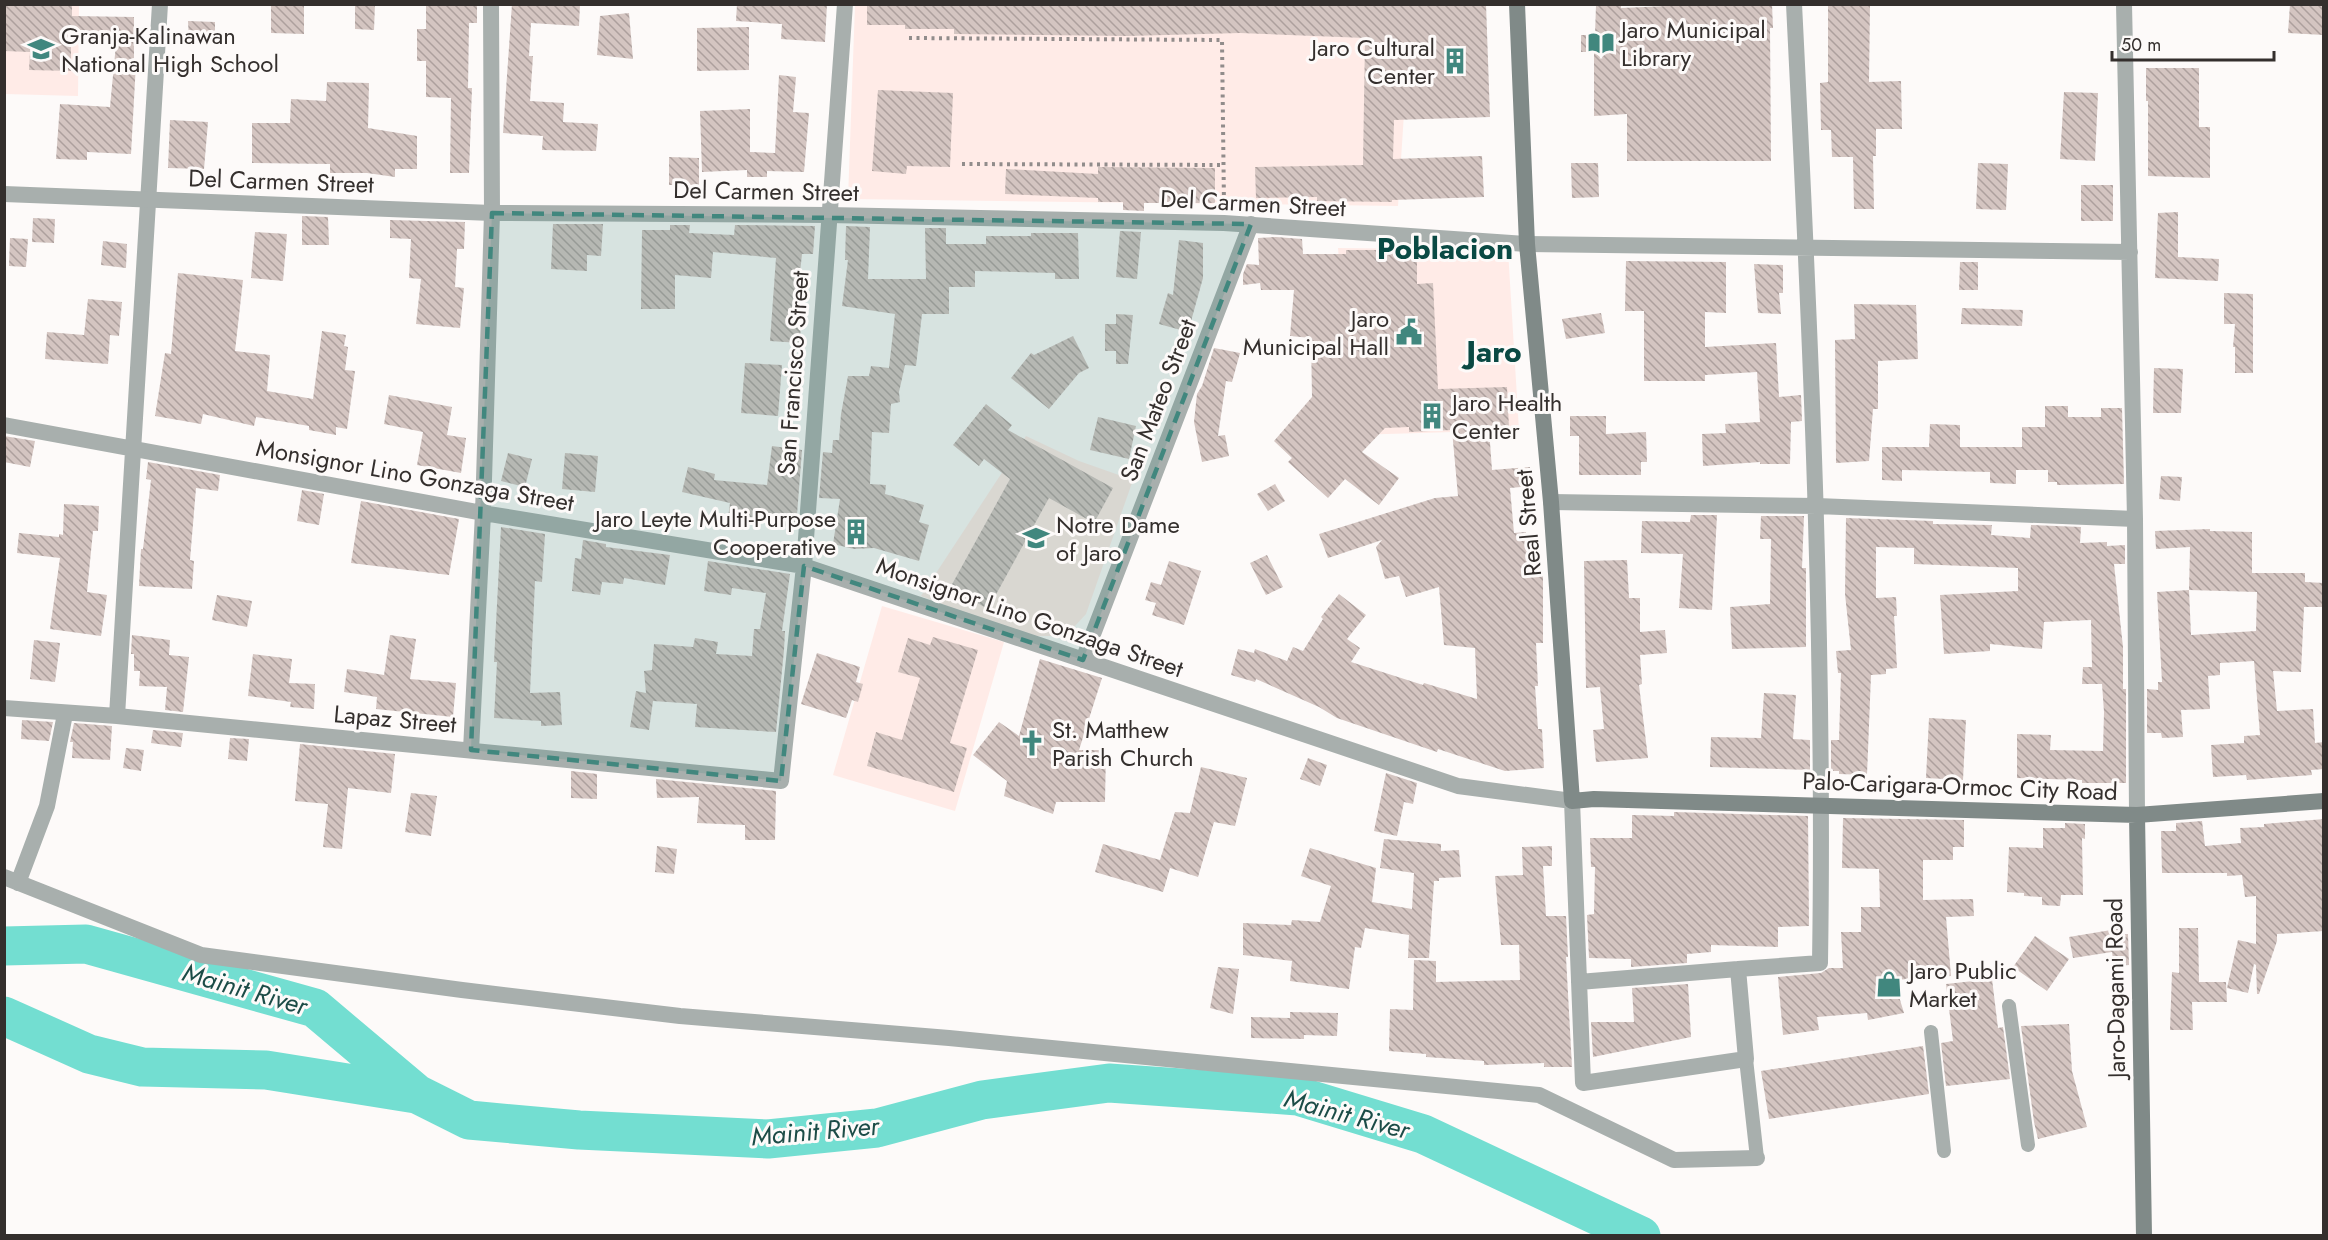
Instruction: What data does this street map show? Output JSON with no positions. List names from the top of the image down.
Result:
{
  "streets": {
    "main road": ["Real Street", "Palo-Carigara-Ormoc City Road", "Jaro-Dagami Road"],
    "street": [
      "Del Carmen Street",
      "San Francisco Street",
      "San Mateo Street",
      "Monsignor Lino Gonzaga Street",
      "Lapaz Street"
    ]
  },
  "crossings": [
    ["Del Carmen Street", "San Francisco Street"],
    ["Del Carmen Street", "San Mateo Street"],
    ["Del Carmen Street", "Real Street"],
    ["San Francisco Street", "Monsignor Lino Gonzaga Street"],
    ["San Francisco Street", "Lapaz Street"],
    ["San Mateo Street", "Monsignor Lino Gonzaga Street"],
    ["Monsignor Lino Gonzaga Street", "Real Street"],
    ["Monsignor Lino Gonzaga Street", "Palo-Carigara-Ormoc City Road"],
    ["Real Street", "Palo-Carigara-Ormoc City Road"],
    ["Palo-Carigara-Ormoc City Road", "Jaro-Dagami Road"]
  ],
  "districts": ["Poblacion", "Jaro"],
  "water": ["Mainit River"],
  "places": {
    "library": ["Jaro Municipal Library"],
    "school or university": ["Granja-Kalinawan National High School", "Notre Dame of Jaro"],
    "building": ["Jaro Cultural Center", "Jaro Health Center", "Jaro Leyte Multi-Purpose Cooperative"],
    "public building": ["Jaro Municipal Hall"],
    "church": ["St. Matthew Parish Church"],
    "shop": ["Jaro Public Market"]
  },
  "scale_bar": "50 m"
}
